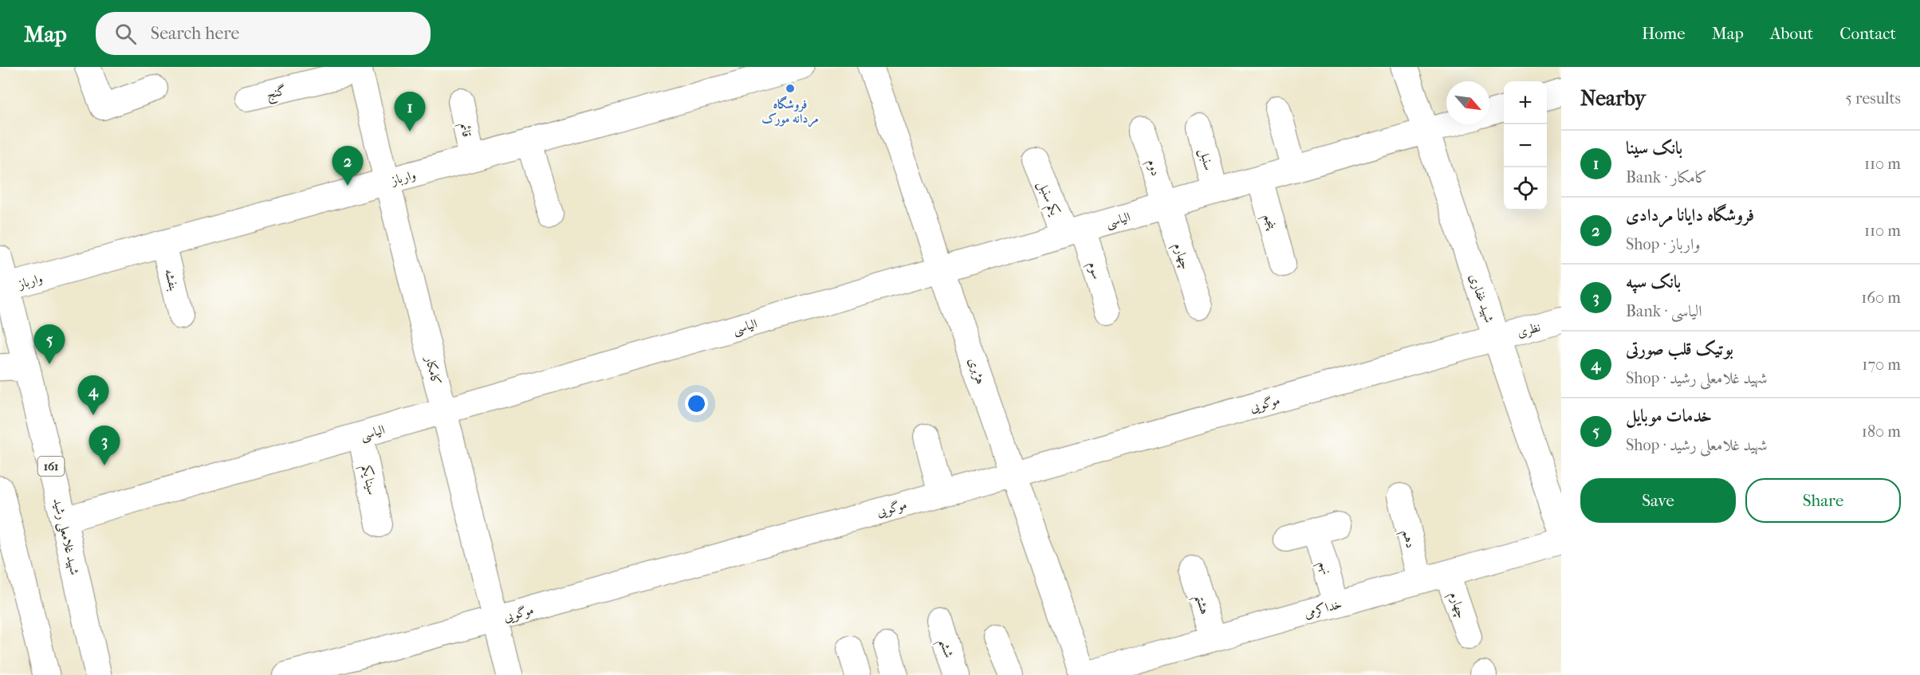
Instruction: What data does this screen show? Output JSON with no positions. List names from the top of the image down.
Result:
{
  "streets": {
    "main road": [
      "وارباز",
      "شهید غفاری",
      "161",
      "شهید غلامعلی رشید"
    ],
    "street": [
      "گنج",
      "قائم",
      "سنبل",
      "دوم",
      "یکم سنبل",
      "الیاسی",
      "پنجم",
      "چهارم",
      "سوم",
      "بنفشه",
      "نظری",
      "کامکار",
      "هژبری",
      "موگویی",
      "سینا یکم",
      "دهم",
      "نهم",
      "هشتم",
      "خداکرمی",
      "ششم"
    ]
  },
  "crossings": [
    ["گنج", "کامکار"],
    ["قائم", "وارباز"],
    ["سنبل", "الیاسی"],
    ["دوم", "الیاسی"],
    ["دوم", "چهارم"],
    ["وارباز", "بنفشه"],
    ["وارباز", "کامکار"],
    ["وارباز", "شهید غلامعلی رشید"],
    ["یکم سنبل", "الیاسی"],
    ["یکم سنبل", "سوم"],
    ["الیاسی", "پنجم"],
    ["الیاسی", "چهارم"],
    ["الیاسی", "سوم"],
    ["الیاسی", "شهید غفاری"],
    ["الیاسی", "کامکار"],
    ["الیاسی", "هژبری"],
    ["الیاسی", "سینا یکم"],
    ["الیاسی", "شهید غلامعلی رشید"],
    ["چهارم", "خداکرمی"],
    ["شهید غفاری", "نظری"],
    ["شهید غفاری", "موگویی"],
    ["نظری", "موگویی"],
    ["کامکار", "موگویی"],
    ["هژبری", "موگویی"],
    ["هژبری", "خداکرمی"],
    ["دهم", "خداکرمی"],
    ["نهم", "خداکرمی"],
    ["هشتم", "خداکرمی"]
  ],
  "places": ["فروشگاه مردانه مورک"],
  "north": "bottom right",
  "page": {
    "header": "Map",
    "search": "Search here",
    "nav": [
      "Home",
      "Map",
      "About",
      "Contact"
    ],
    "heading": ["Nearby", "5 results"],
    "map_buttons": ["+", "−"],
    "pins": [
      "1",
      "2",
      "5",
      "4",
      "3"
    ],
    "list": [
      {
        "mark": "1",
        "name": "بانک سینا",
        "note": "Bank · کامکار",
        "value": "110 m"
      },
      {
        "mark": "2",
        "name": "فروشگاه دایانا مردادی",
        "note": "Shop · وارباز",
        "value": "110 m"
      },
      {
        "mark": "3",
        "name": "بانک سپه",
        "note": "Bank · الیاسی",
        "value": "160 m"
      },
      {
        "mark": "4",
        "name": "بوتیک قلب صورتی",
        "note": "Shop · شهید غلامعلی رشید",
        "value": "170 m"
      },
      {
        "mark": "5",
        "name": "خدمات موبایل",
        "note": "Shop · شهید غلامعلی رشید",
        "value": "180 m"
      }
    ],
    "buttons": ["Save", "Share"]
  }
}
